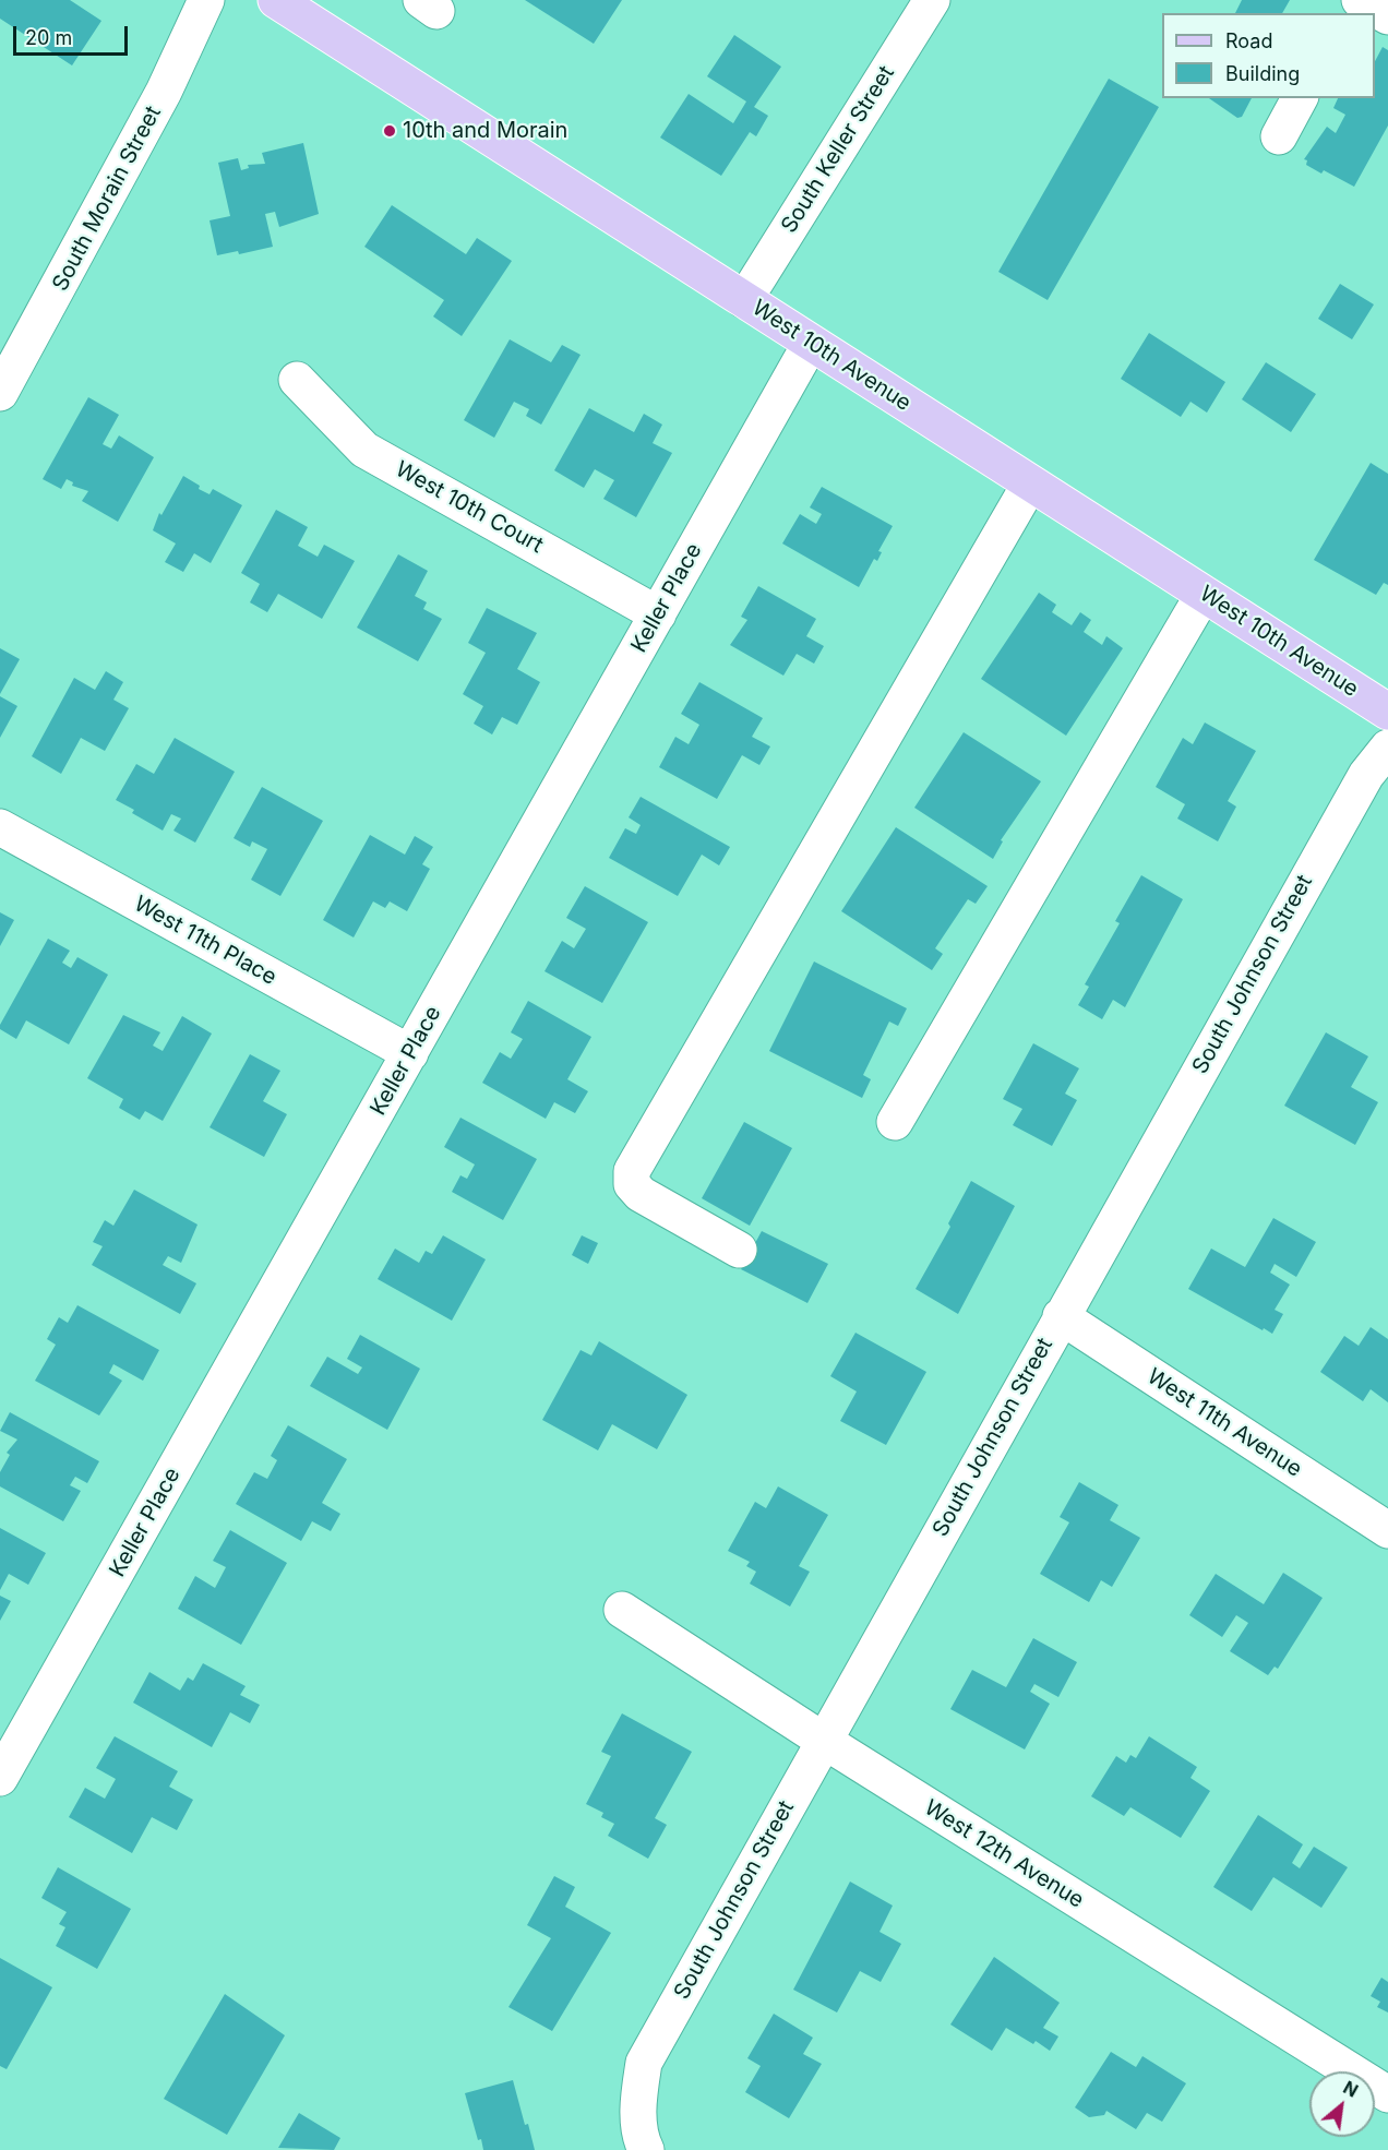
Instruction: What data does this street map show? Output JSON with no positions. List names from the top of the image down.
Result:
{
  "streets": {
    "main road": ["West 10th Avenue"],
    "street": [
      "South Keller Street",
      "South Morain Street",
      "West 10th Court",
      "Keller Place",
      "West 11th Place",
      "South Johnson Street",
      "West 11th Avenue",
      "West 12th Avenue"
    ]
  },
  "crossings": [
    ["South Keller Street", "West 10th Avenue"],
    ["West 10th Avenue", "Keller Place"],
    ["West 10th Court", "Keller Place"],
    ["Keller Place", "West 11th Place"],
    ["South Johnson Street", "West 11th Avenue"],
    ["South Johnson Street", "West 12th Avenue"]
  ],
  "places": ["10th and Morain"],
  "legend": ["Road", "Building"],
  "scale_bar": "20 m",
  "north": "top right"
}
